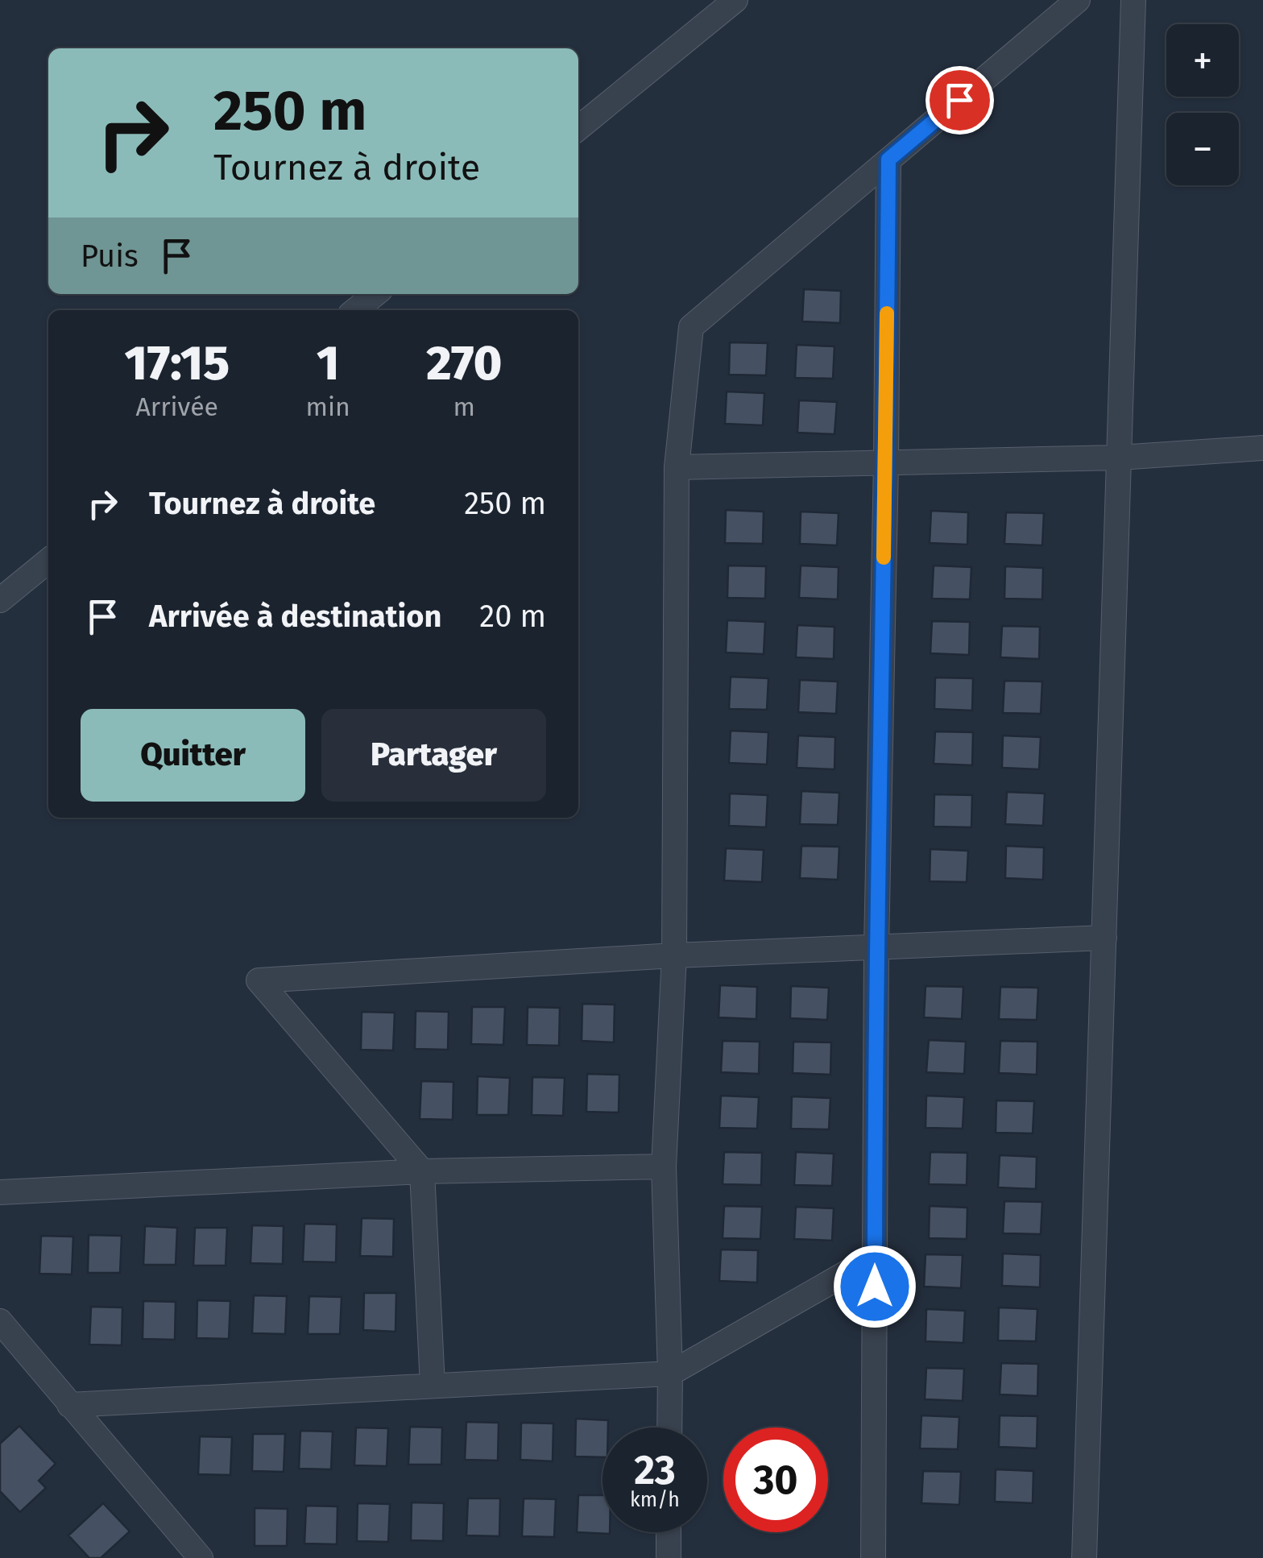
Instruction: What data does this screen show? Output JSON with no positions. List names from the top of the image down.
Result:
{
  "page": {
    "map_buttons": ["+", "−"],
    "turn": ["250 m", "Tournez à droite"],
    "then": "Puis",
    "eta": [
      "17:15",
      "Arrivée",
      "1",
      "min",
      "270",
      "m"
    ],
    "list": [
      {
        "name": "Tournez à droite",
        "value": "250 m"
      },
      {
        "name": "Arrivée à destination",
        "value": "20 m"
      }
    ],
    "buttons": ["Quitter", "Partager"],
    "speed": "23 km/h",
    "limit": "30"
  }
}
